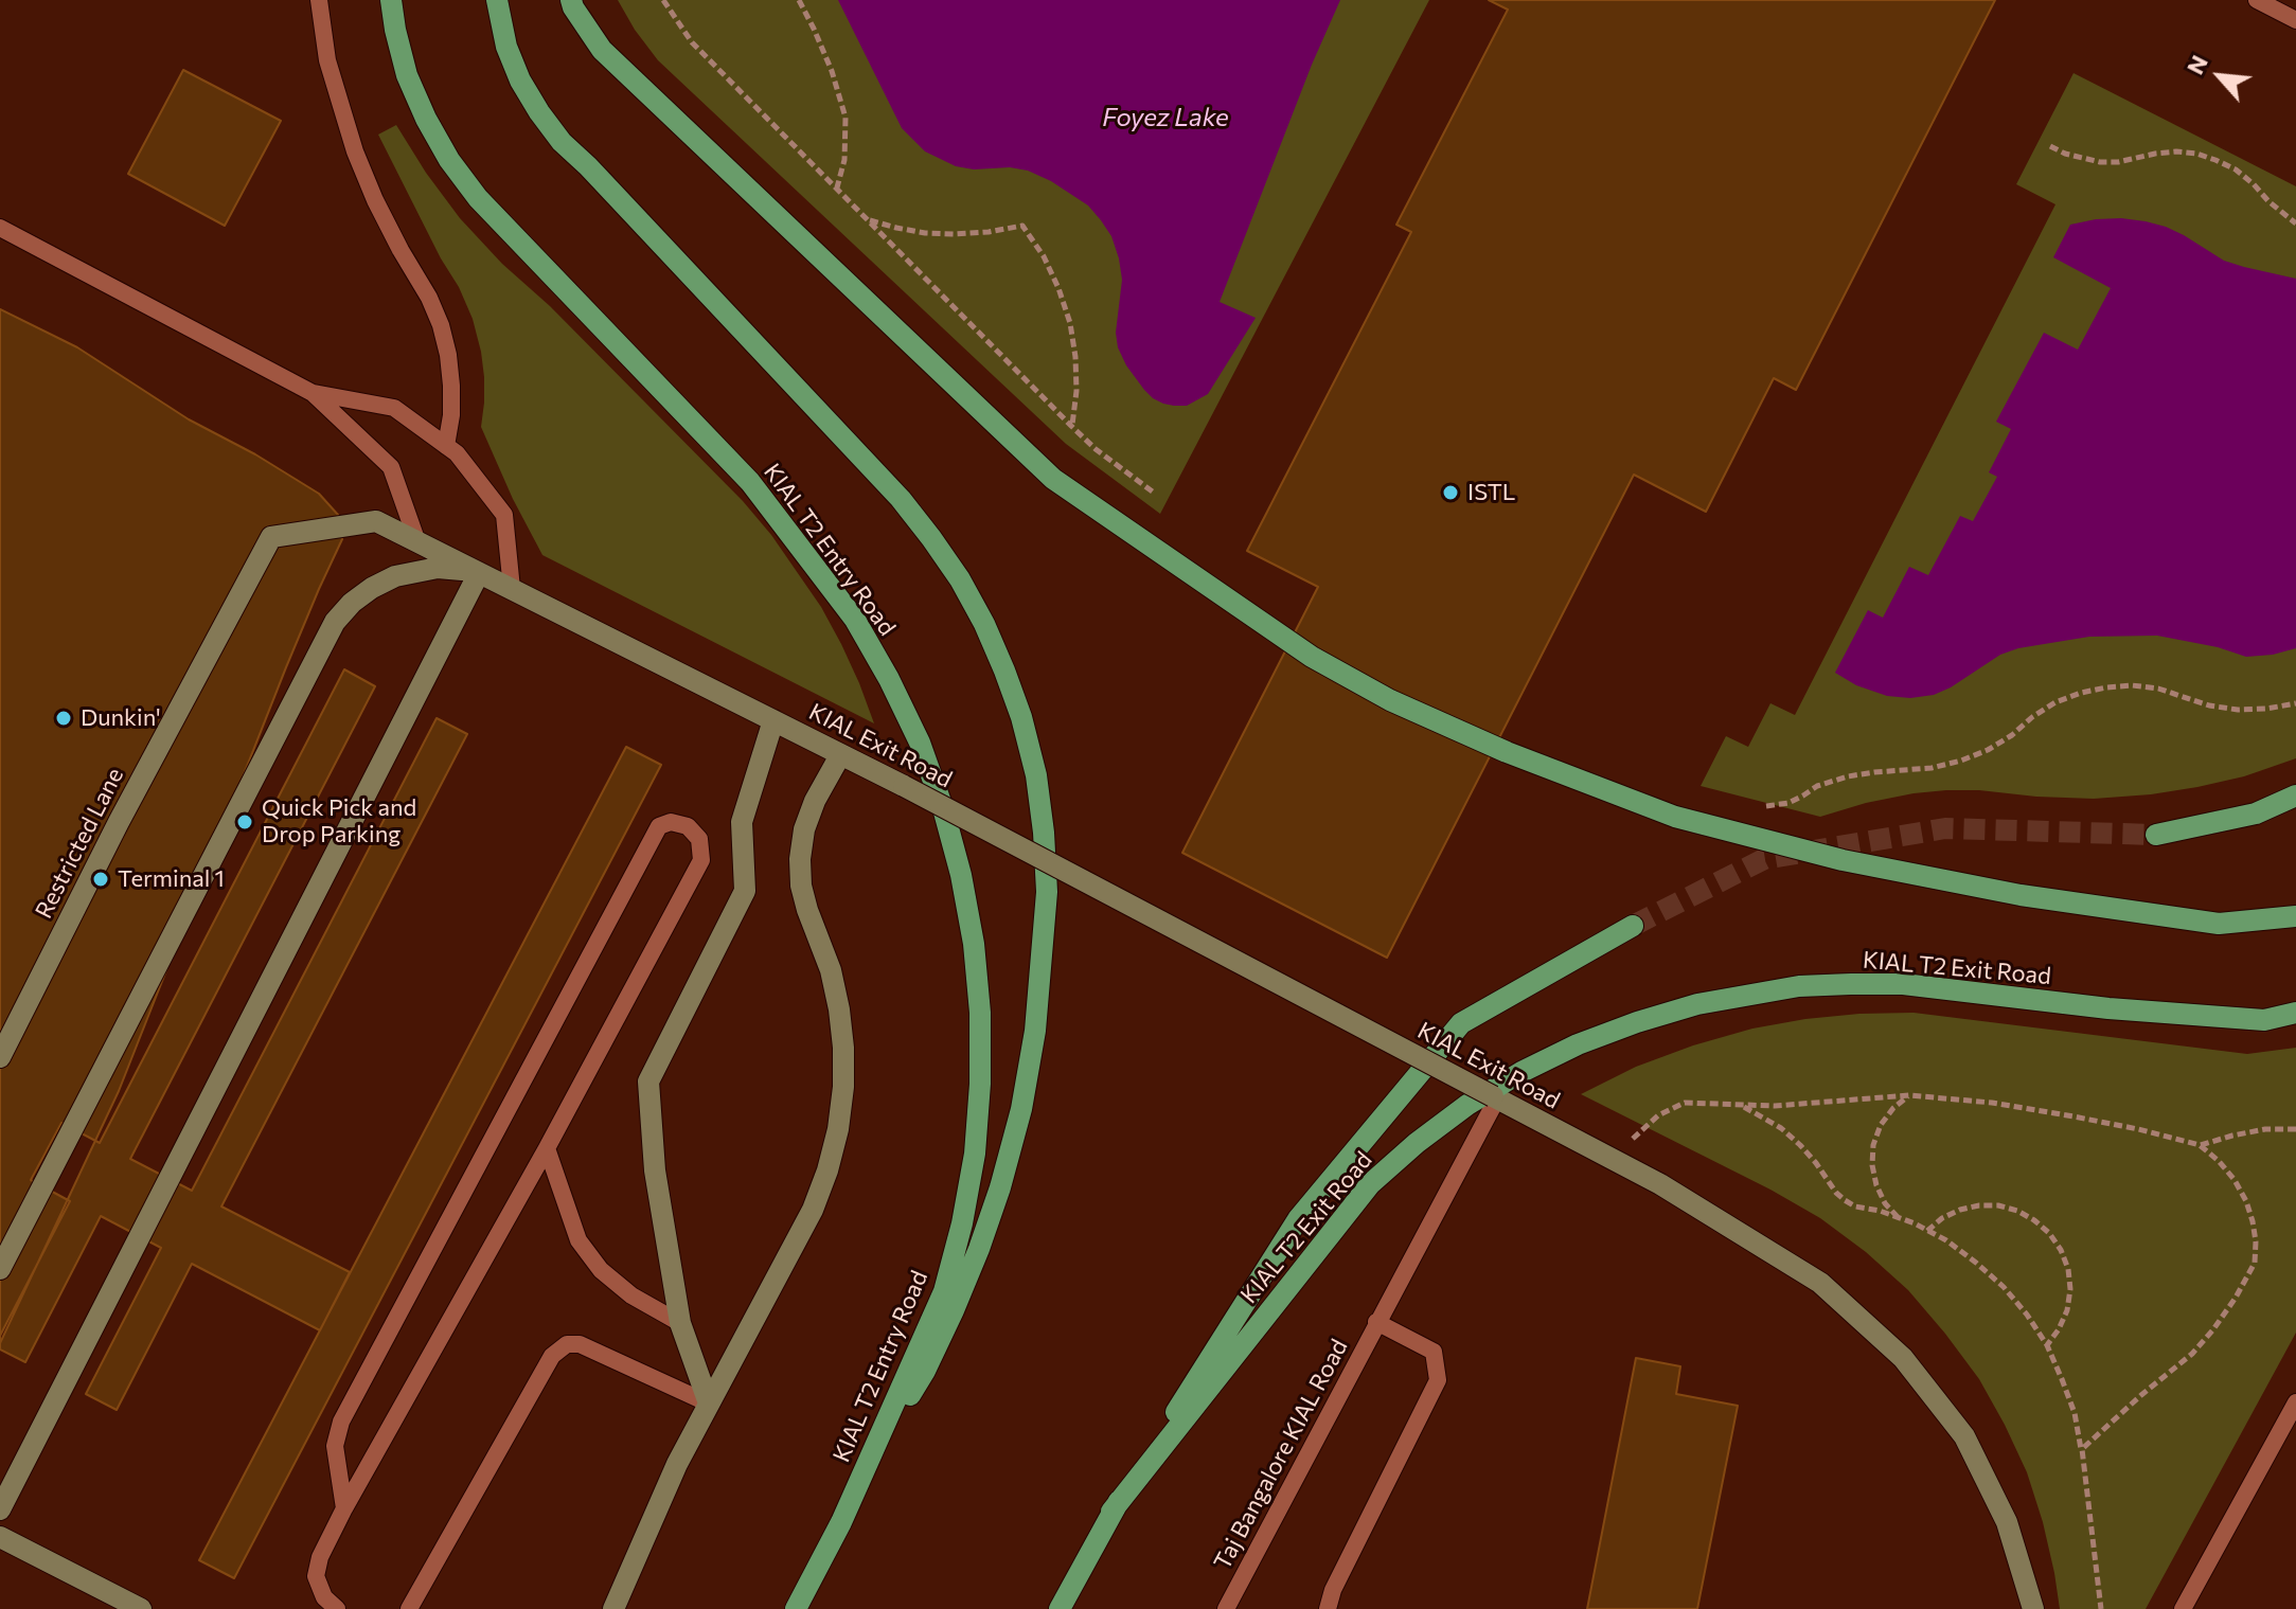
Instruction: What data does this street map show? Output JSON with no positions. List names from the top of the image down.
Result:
{
  "streets": {
    "main road": [
      "KIAL T2 Entry Road",
      "KIAL Exit Road",
      "Restricted Lane",
      "KIAL T2 Exit Road"
    ],
    "lane": ["Taj Bangalore KIAL Road"]
  },
  "crossings": [
    ["KIAL Exit Road", "Restricted Lane"],
    ["KIAL Exit Road", "Taj Bangalore KIAL Road"]
  ],
  "water": ["Foyez Lake"],
  "places": [
    "ISTL",
    "Dunkin'",
    "Quick Pick and Drop Parking",
    "Terminal 1"
  ],
  "north": "top left"
}
